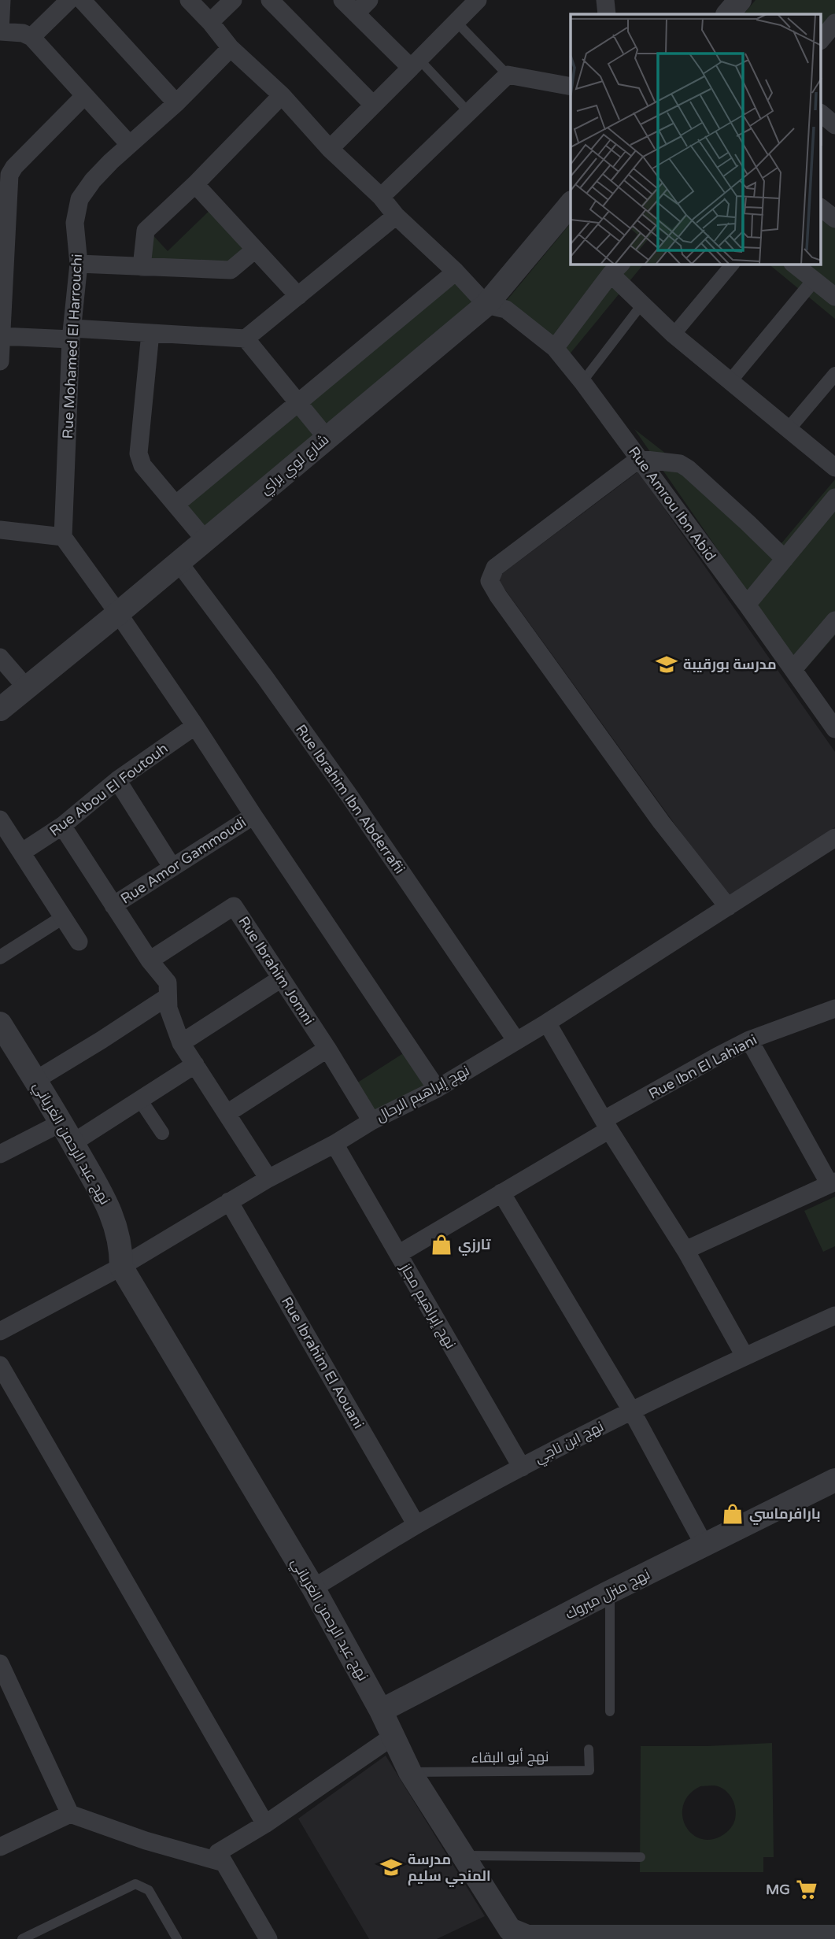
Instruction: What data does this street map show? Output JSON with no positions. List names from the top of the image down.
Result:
{
  "streets": {
    "street": [
      "Rue Mohamed El Harrouchi",
      "شارع لوي براي",
      "Rue Amrou Ibn Abid",
      "Rue Abou El Foutouh",
      "Rue Ibrahim Ibn Abderrafii",
      "Rue Amor Gammoudi",
      "Rue Ibrahim Jomni",
      "Rue Ibn El Lahiani",
      "نهج إبراهيم الرحال",
      "نهج عبد الرحمن الغرياني",
      "نهج إبراهيم مجاز",
      "Rue Ibrahim El Aouani",
      "نهج ابن ناجي",
      "نهج منزل مبروك"
    ],
    "lane": ["نهج أبو البقاء"]
  },
  "crossings": [
    ["شارع لوي براي", "Rue Amrou Ibn Abid"],
    ["شارع لوي براي", "Rue Ibrahim Ibn Abderrafii"],
    ["Rue Ibrahim Ibn Abderrafii", "نهج إبراهيم الرحال"],
    ["Rue Ibrahim Jomni", "نهج إبراهيم الرحال"],
    ["Rue Ibn El Lahiani", "نهج إبراهيم مجاز"],
    ["نهج إبراهيم الرحال", "نهج عبد الرحمن الغرياني"],
    ["نهج إبراهيم الرحال", "نهج إبراهيم مجاز"],
    ["نهج إبراهيم الرحال", "Rue Ibrahim El Aouani"],
    ["نهج عبد الرحمن الغرياني", "نهج ابن ناجي"],
    ["نهج عبد الرحمن الغرياني", "نهج منزل مبروك"],
    ["نهج عبد الرحمن الغرياني", "نهج أبو البقاء"],
    ["نهج إبراهيم مجاز", "نهج ابن ناجي"],
    ["Rue Ibrahim El Aouani", "نهج ابن ناجي"]
  ],
  "places": {
    "school or university": ["مدرسة بورقيبة", "مدرسة المنجي سليم"],
    "shop": ["تارزي", "بارافرماسي"],
    "supermarket": ["MG"]
  }
}
